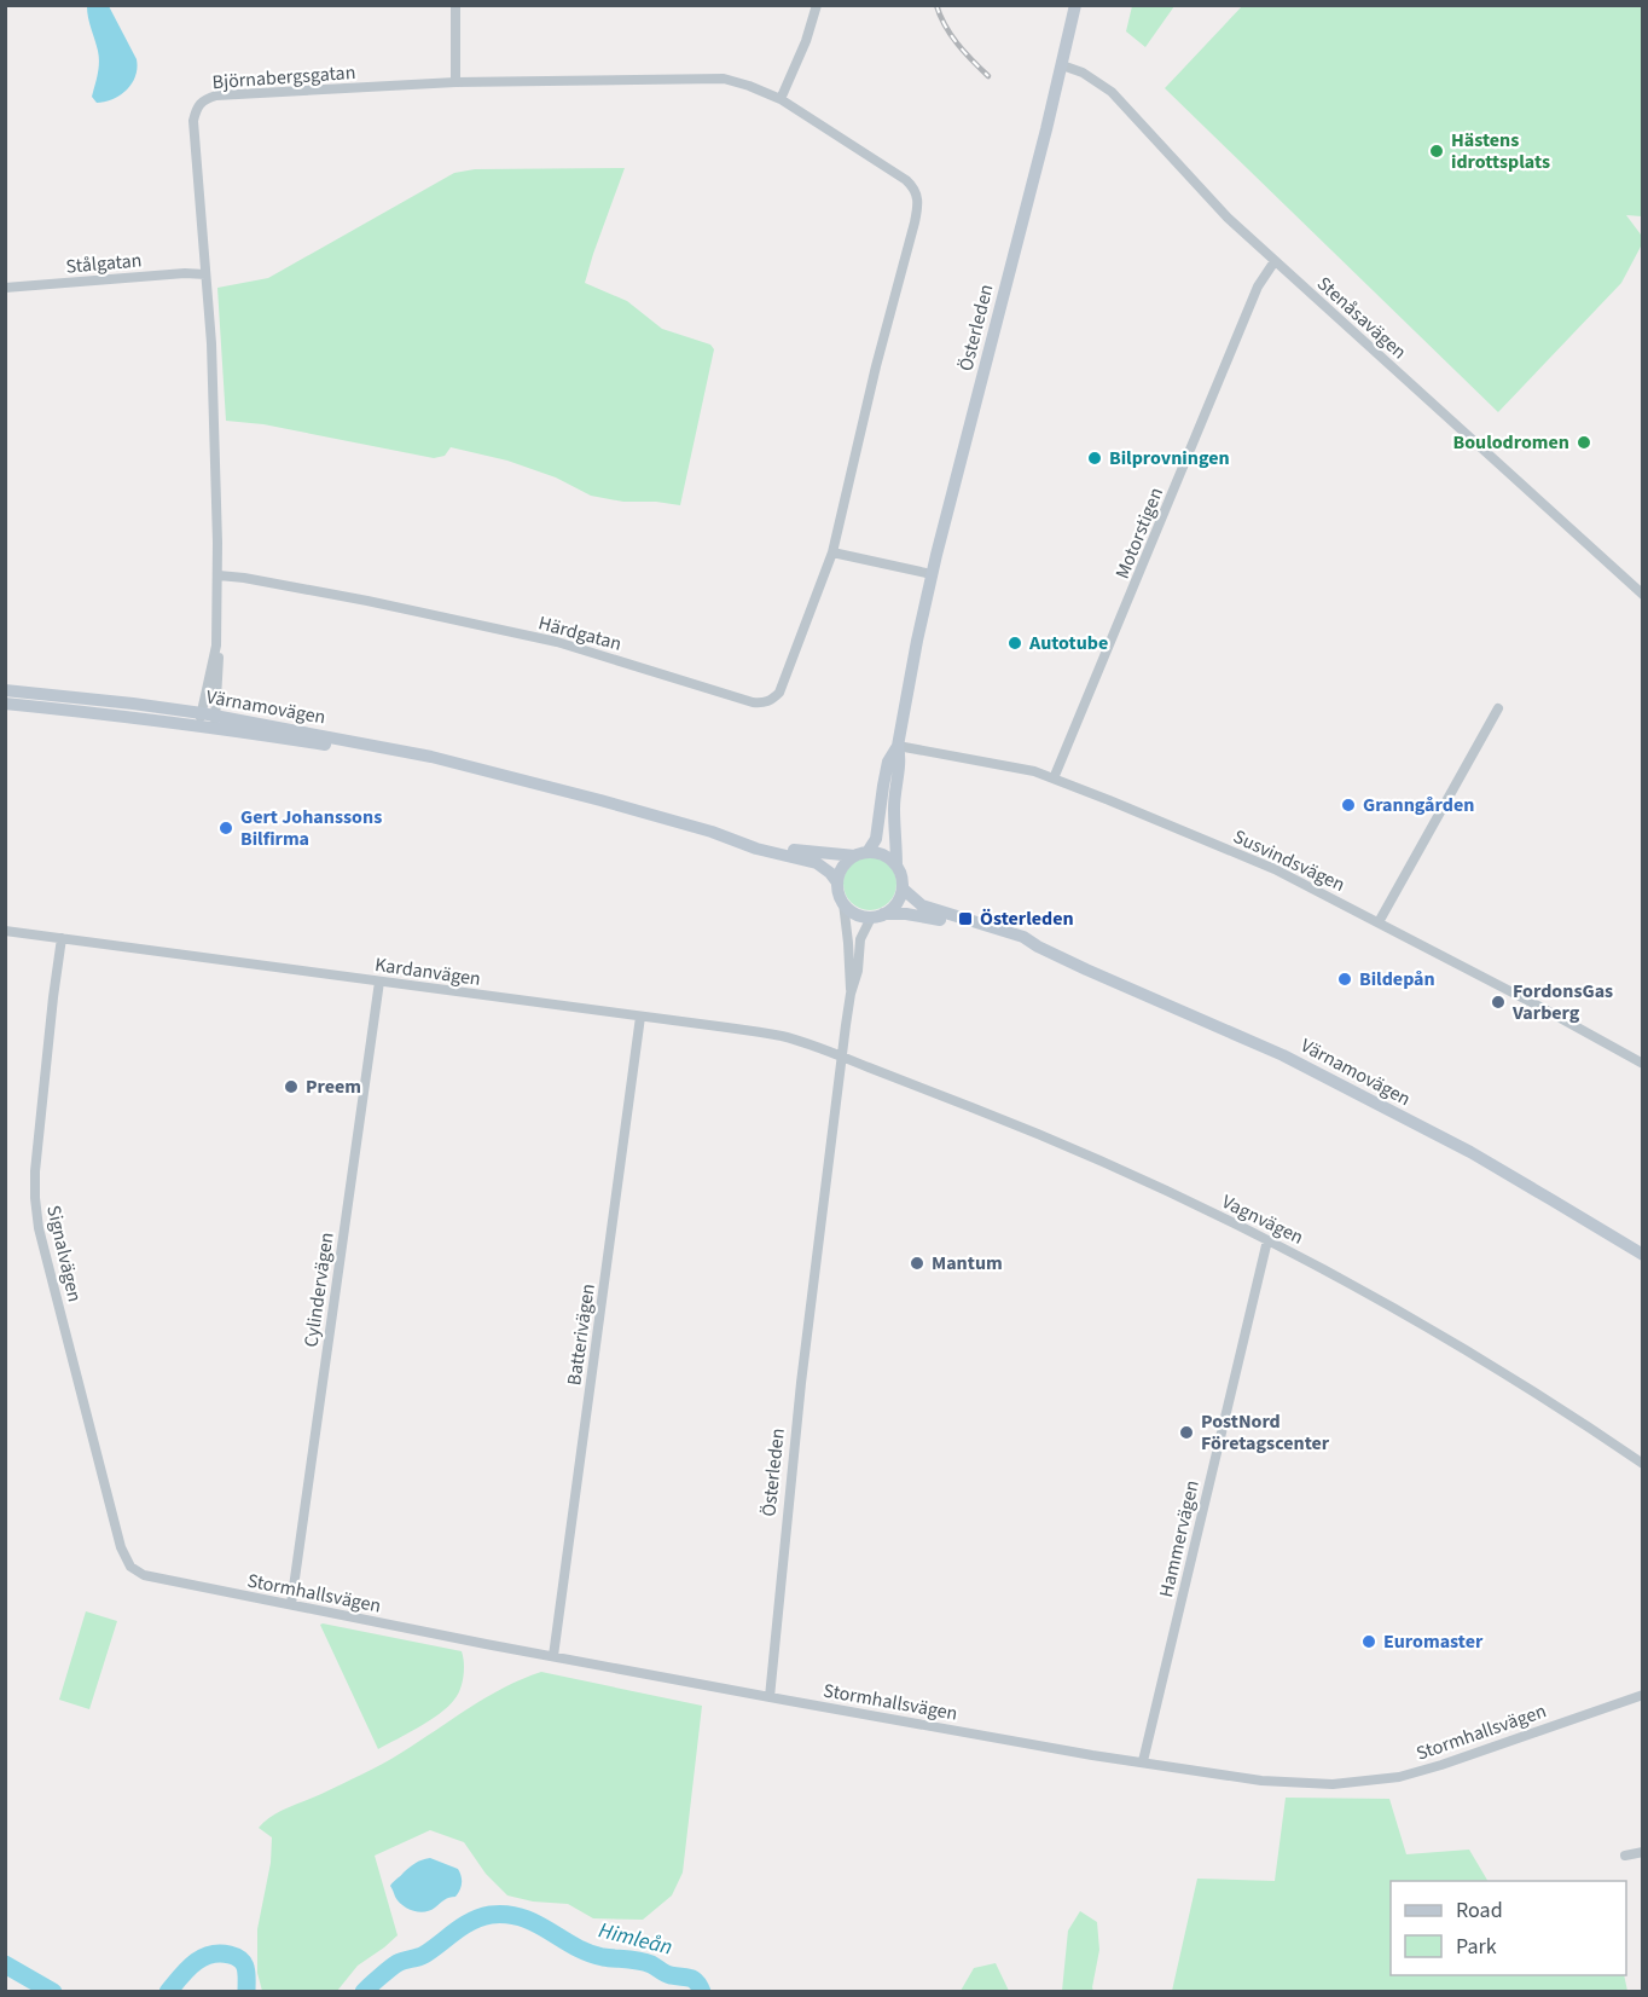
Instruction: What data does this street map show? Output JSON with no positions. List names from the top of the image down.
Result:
{
  "streets": {
    "main road": ["Österleden", "Värnamovägen"],
    "street": [
      "Björnabergsgatan",
      "Stålgatan",
      "Stenåsavägen",
      "Motorstigen",
      "Härdgatan",
      "Susvindsvägen",
      "Kardanvägen",
      "Vagnvägen",
      "Signalvägen",
      "Cylindervägen",
      "Batterivägen",
      "Hammervägen",
      "Stormhallsvägen"
    ]
  },
  "crossings": [
    ["Björnabergsgatan", "Stålgatan"],
    ["Björnabergsgatan", "Härdgatan"],
    ["Björnabergsgatan", "Värnamovägen"],
    ["Stenåsavägen", "Österleden"],
    ["Stenåsavägen", "Motorstigen"],
    ["Österleden", "Värnamovägen"],
    ["Österleden", "Susvindsvägen"],
    ["Österleden", "Kardanvägen"],
    ["Österleden", "Vagnvägen"],
    ["Österleden", "Stormhallsvägen"],
    ["Motorstigen", "Susvindsvägen"],
    ["Kardanvägen", "Vagnvägen"],
    ["Kardanvägen", "Signalvägen"],
    ["Kardanvägen", "Cylindervägen"],
    ["Kardanvägen", "Batterivägen"],
    ["Vagnvägen", "Hammervägen"],
    ["Signalvägen", "Stormhallsvägen"],
    ["Cylindervägen", "Stormhallsvägen"],
    ["Batterivägen", "Stormhallsvägen"],
    ["Hammervägen", "Stormhallsvägen"]
  ],
  "water": ["Himleån"],
  "places": {
    "other": [
      "Hästens idrottsplats",
      "Boulodromen",
      "Bilprovningen",
      "Autotube",
      "Granngården",
      "Gert Johanssons Bilfirma",
      "Bildepån",
      "FordonsGas Varberg",
      "Preem",
      "Mantum",
      "PostNord Företagscenter",
      "Euromaster"
    ],
    "transit": ["Österleden"]
  },
  "legend": ["Road", "Park"]
}
